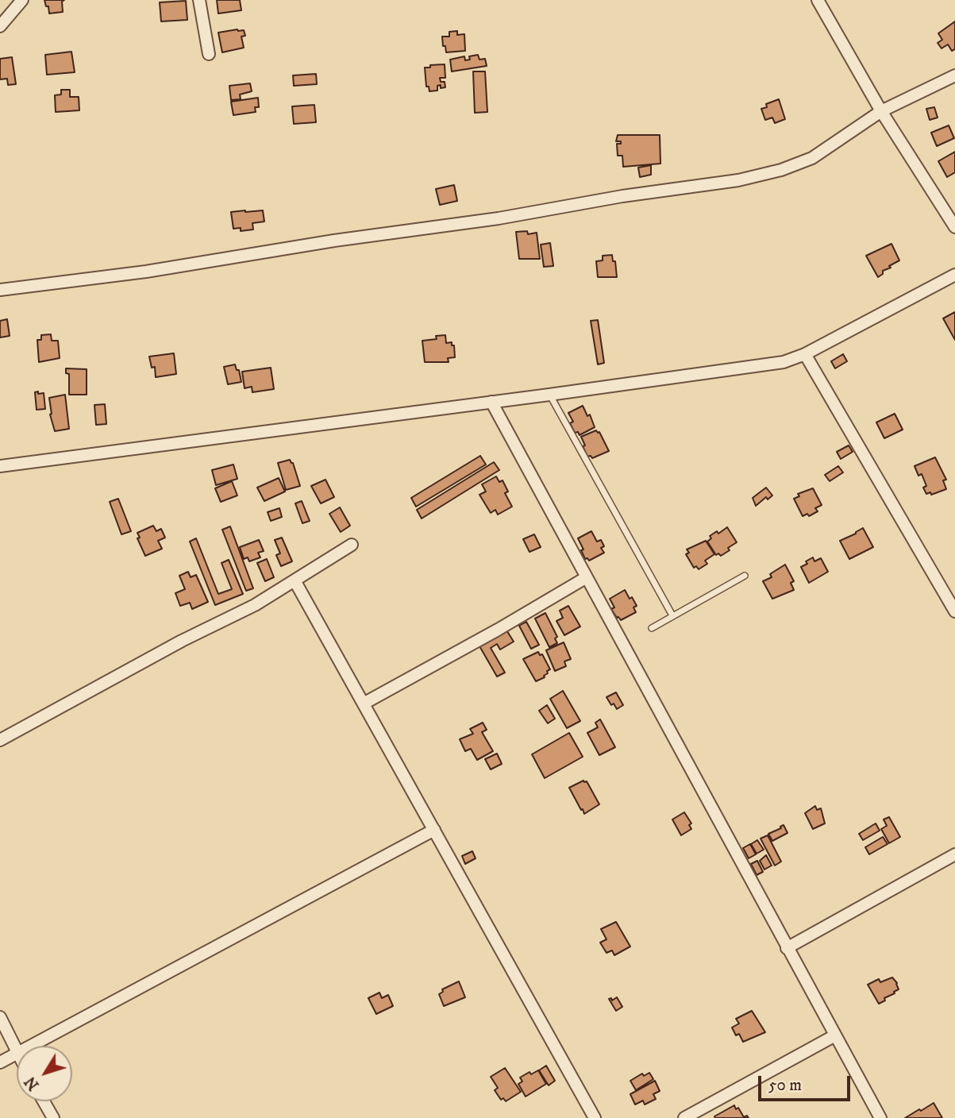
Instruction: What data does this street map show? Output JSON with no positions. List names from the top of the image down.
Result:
{
  "scale_bar": "50 m",
  "north": "bottom left"
}
